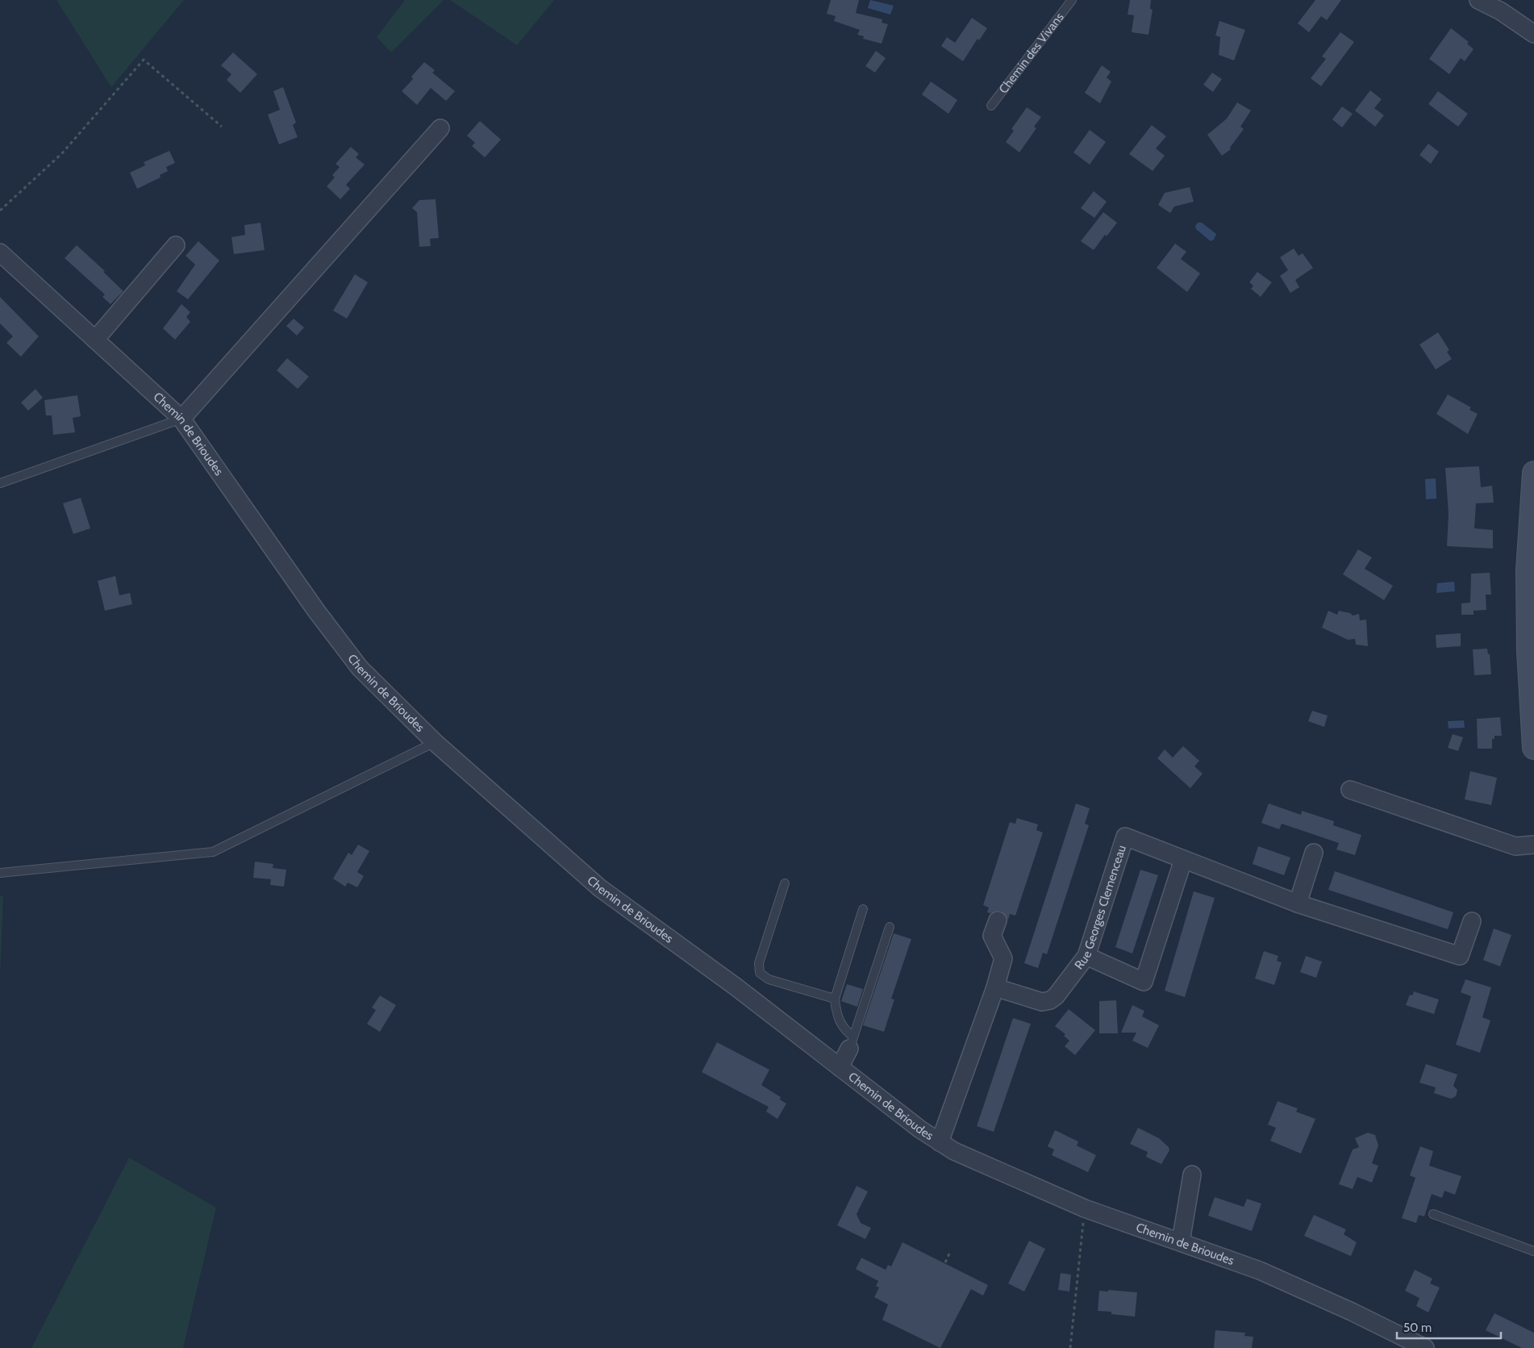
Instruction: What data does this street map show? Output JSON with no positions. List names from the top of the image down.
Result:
{
  "streets": {
    "street": ["Chemin de Brioudes", "Rue Georges Clemenceau"],
    "lane": ["Chemin des Vivans"]
  },
  "scale_bar": "50 m"
}
